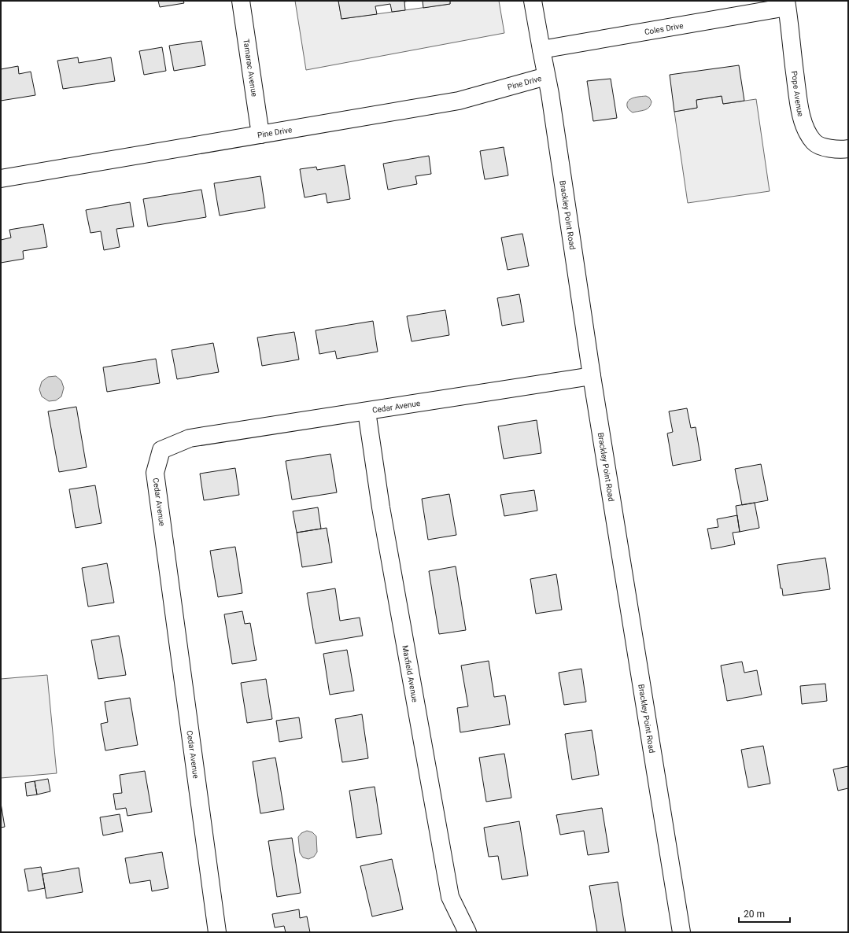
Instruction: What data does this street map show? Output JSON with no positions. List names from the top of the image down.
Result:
{
  "streets": {
    "street": [
      "Coles Drive",
      "Tamarac Avenue",
      "Pine Drive",
      "Pope Avenue",
      "Brackley Point Road",
      "Cedar Avenue",
      "Maxfield Avenue"
    ]
  },
  "crossings": [
    ["Coles Drive", "Pope Avenue"],
    ["Coles Drive", "Brackley Point Road"],
    ["Tamarac Avenue", "Pine Drive"],
    ["Pine Drive", "Brackley Point Road"],
    ["Brackley Point Road", "Cedar Avenue"],
    ["Cedar Avenue", "Maxfield Avenue"]
  ],
  "scale_bar": "20 m"
}
